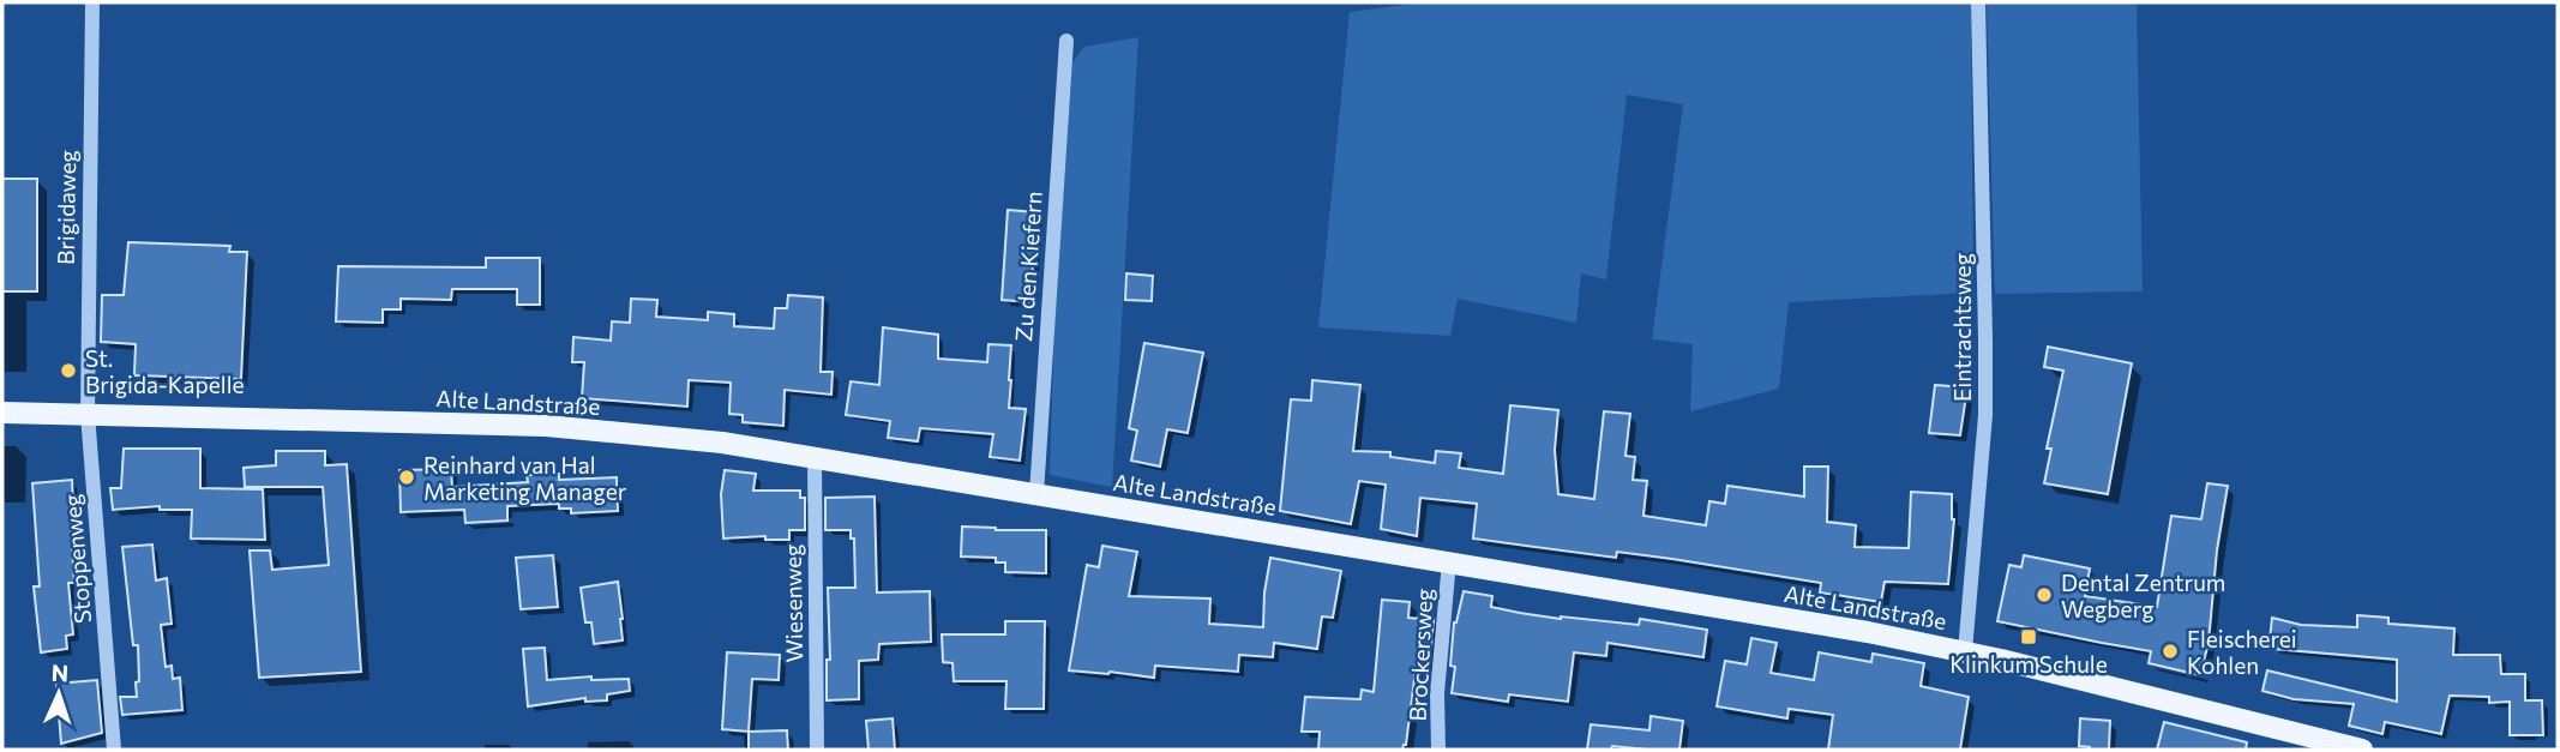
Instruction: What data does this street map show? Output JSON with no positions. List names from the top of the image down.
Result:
{
  "streets": {
    "main road": ["Alte Landstraße"],
    "street": [
      "Brigidaweg",
      "Zu den Kiefern",
      "Eintrachtsweg",
      "Stoppenweg",
      "Wiesenweg",
      "Brockersweg"
    ]
  },
  "crossings": [
    ["Brigidaweg", "Alte Landstraße"],
    ["Brigidaweg", "Stoppenweg"],
    ["Zu den Kiefern", "Alte Landstraße"],
    ["Eintrachtsweg", "Alte Landstraße"],
    ["Alte Landstraße", "Stoppenweg"],
    ["Alte Landstraße", "Wiesenweg"],
    ["Alte Landstraße", "Brockersweg"]
  ],
  "places": {
    "other": [
      "St. Brigida-Kapelle",
      "Reinhard van Hal Marketing Manager",
      "Dental Zentrum Wegberg",
      "Fleischerei Kohlen"
    ],
    "transit": ["Klinkum Schule"]
  },
  "north": "top"
}
